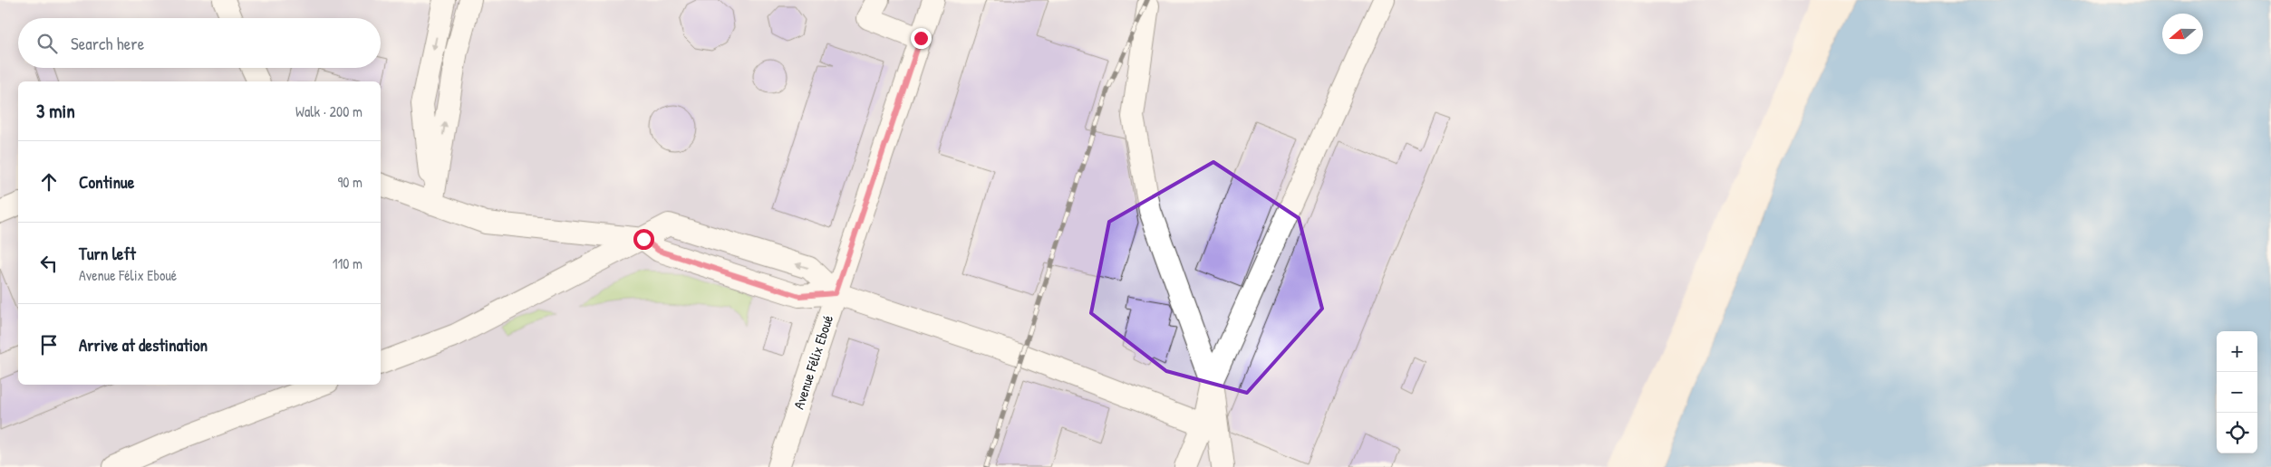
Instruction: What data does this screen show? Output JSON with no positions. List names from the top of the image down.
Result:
{
  "streets": {
    "street": ["Avenue Félix Eboué"]
  },
  "north": "left",
  "page": {
    "search": "Search here",
    "heading": ["3 min", "Walk · 200 m"],
    "list": [
      ["Continue", "90 m"],
      ["Turn left", "Avenue Félix Eboué", "110 m"],
      "Arrive at destination"
    ],
    "map_buttons": ["+", "−"]
  }
}
